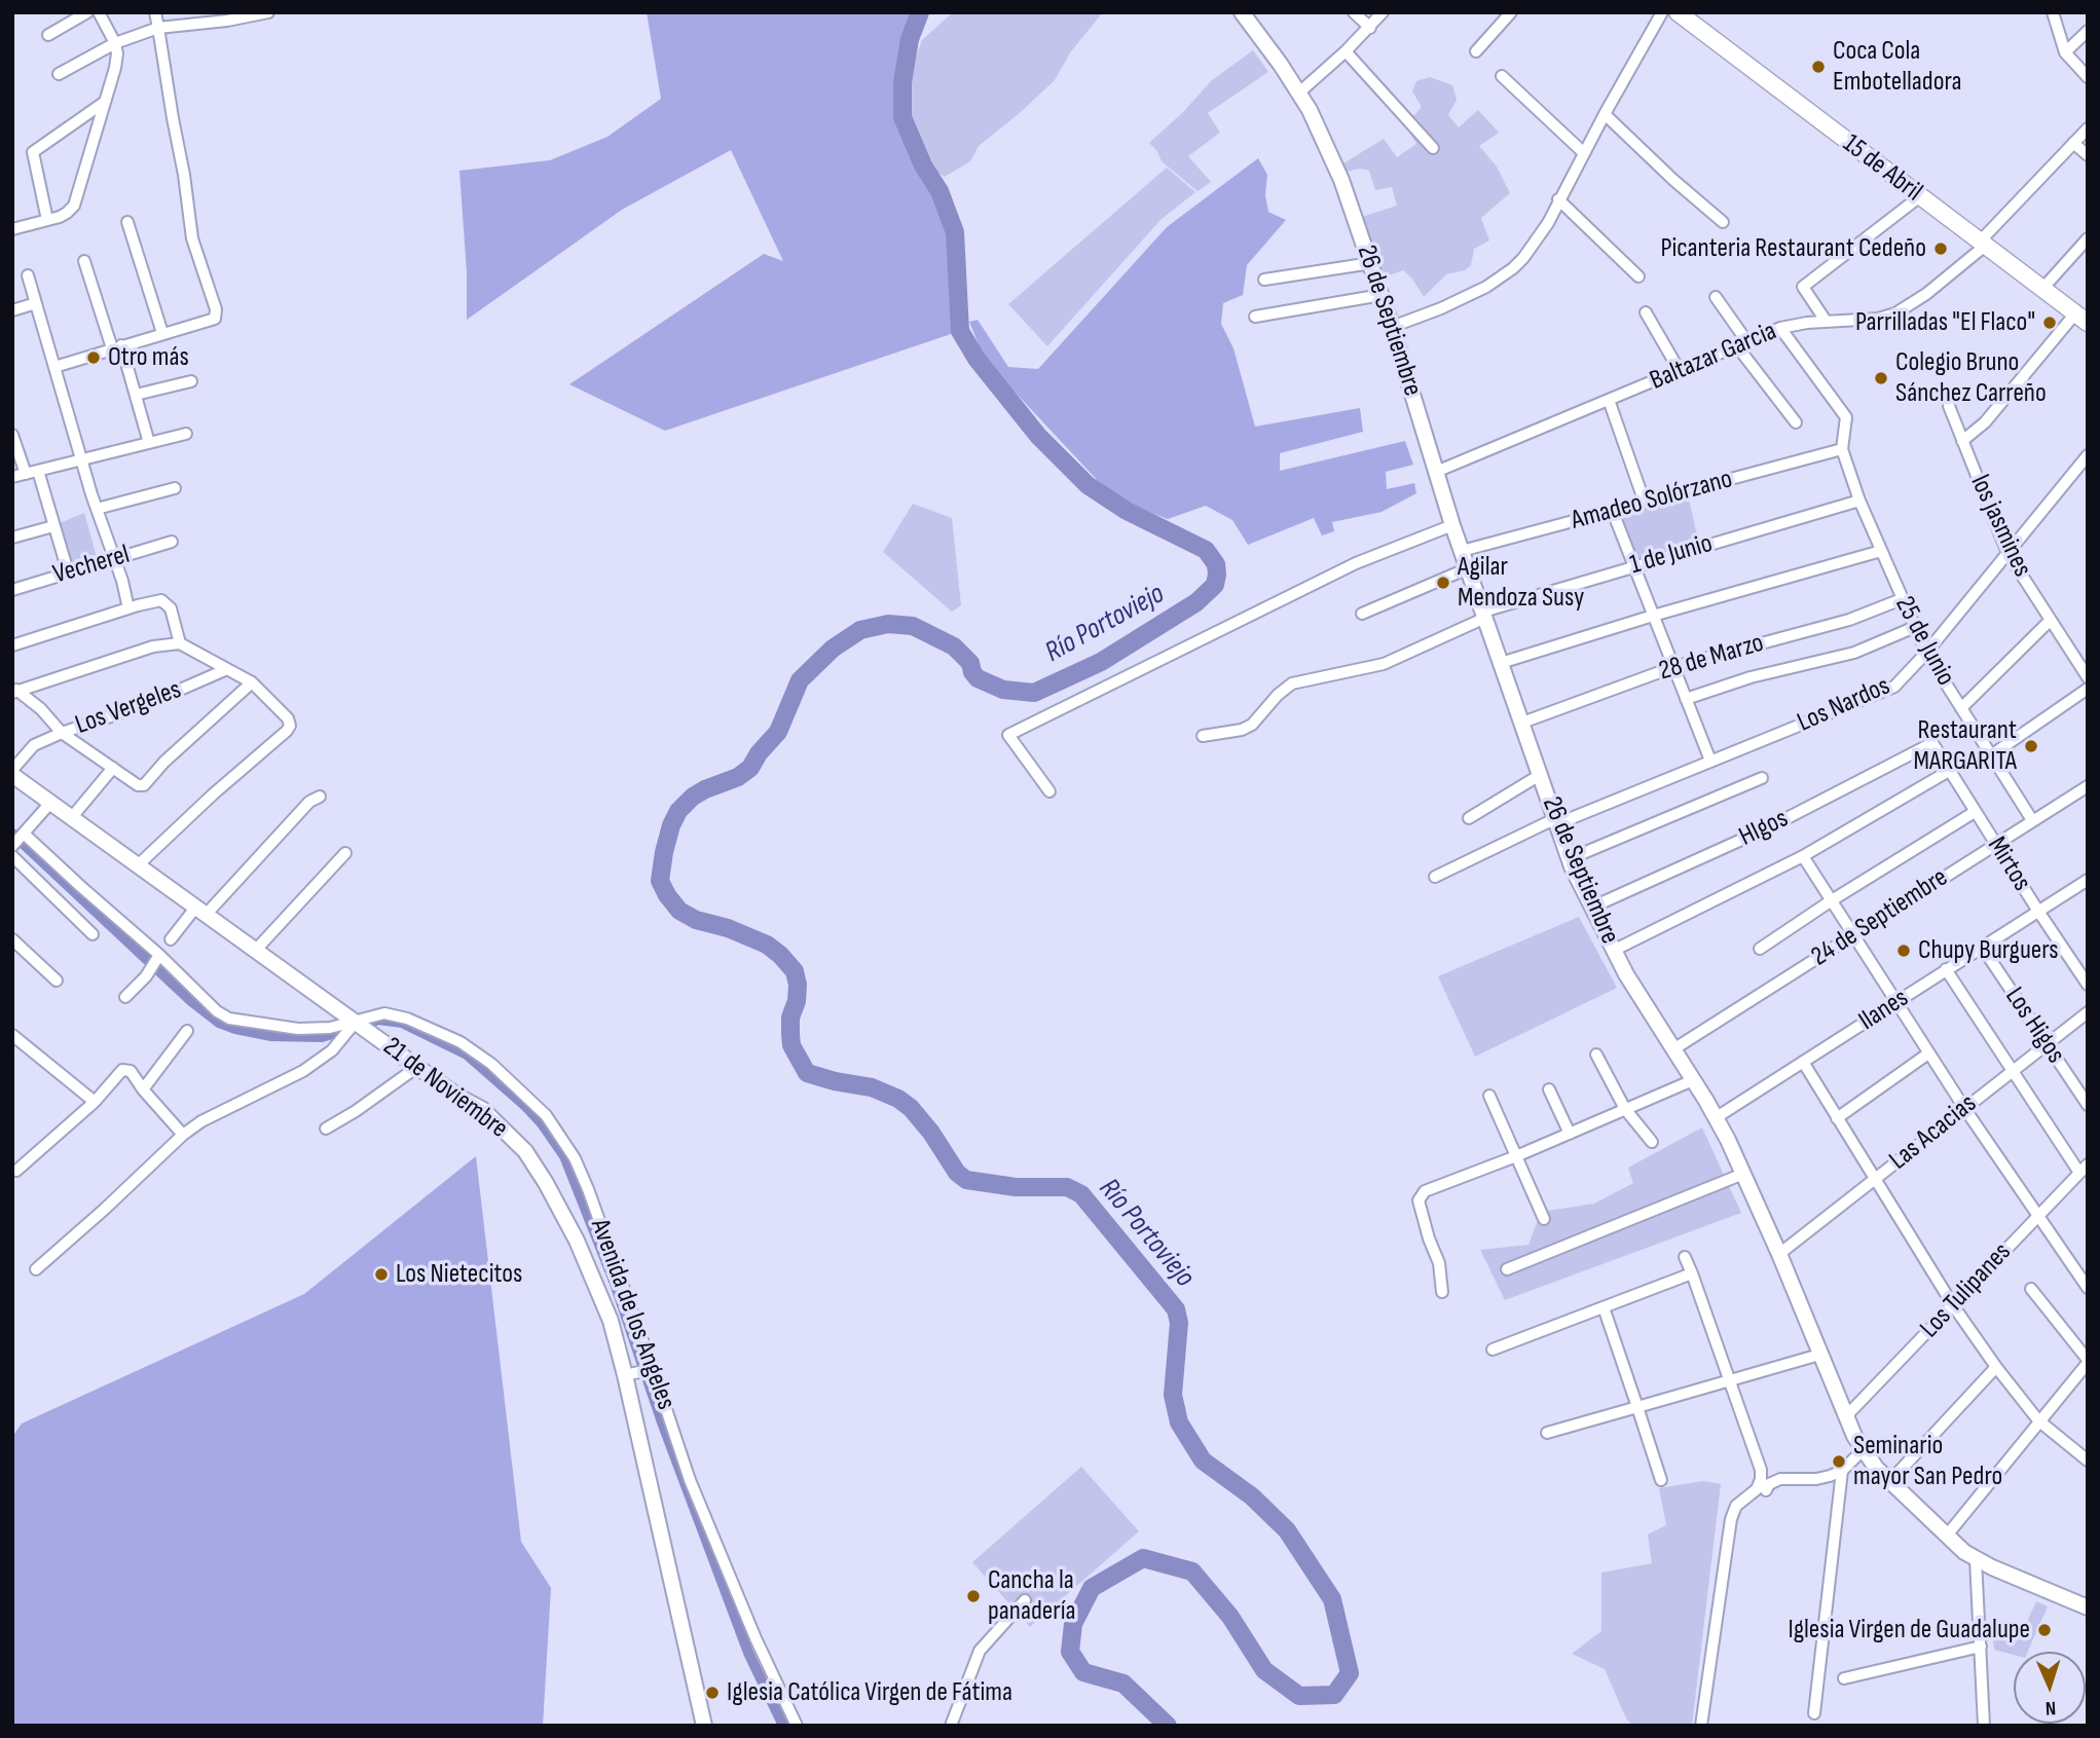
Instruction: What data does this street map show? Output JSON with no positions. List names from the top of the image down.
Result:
{
  "streets": {
    "main road": ["15 de Abril"],
    "street": [
      "26 de Septiembre",
      "Baltazar Garcia",
      "Amadeo Solórzano",
      "los jasmines",
      "1 de Junio",
      "Vecherel",
      "25 de Junio",
      "28 de Marzo",
      "Los Nardos",
      "Los Vergeles",
      "HIgos",
      "Mirtos",
      "24 de Septiembre",
      "Ilanes",
      "Los Higos",
      "21 de Noviembre",
      "Las Acacias",
      "Los Tulipanes",
      "Avenida de los Angeles"
    ]
  },
  "crossings": [
    ["15 de Abril", "Baltazar Garcia"],
    ["26 de Septiembre", "Baltazar Garcia"],
    ["26 de Septiembre", "Amadeo Solórzano"],
    ["26 de Septiembre", "1 de Junio"],
    ["26 de Septiembre", "28 de Marzo"],
    ["26 de Septiembre", "Los Nardos"],
    ["26 de Septiembre", "HIgos"],
    ["26 de Septiembre", "24 de Septiembre"],
    ["26 de Septiembre", "Ilanes"],
    ["26 de Septiembre", "Las Acacias"],
    ["26 de Septiembre", "Los Tulipanes"],
    ["Amadeo Solórzano", "25 de Junio"],
    ["los jasmines", "Los Nardos"],
    ["1 de Junio", "25 de Junio"],
    ["25 de Junio", "28 de Marzo"],
    ["25 de Junio", "Los Nardos"],
    ["25 de Junio", "24 de Septiembre"],
    ["Los Vergeles", "21 de Noviembre"],
    ["HIgos", "Mirtos"],
    ["Mirtos", "24 de Septiembre"],
    ["Mirtos", "Ilanes"],
    ["Ilanes", "Los Higos"],
    ["Los Higos", "Las Acacias"],
    ["21 de Noviembre", "Avenida de los Angeles"]
  ],
  "water": ["Río Portoviejo"],
  "places": [
    "Coca Cola Embotelladora",
    "Picanteria Restaurant Cedeño",
    "Parrilladas \"El Flaco\"",
    "Otro más",
    "Colegio Bruno Sánchez Carreño",
    "Agilar Mendoza Susy",
    "Restaurant MARGARITA",
    "Chupy Burguers",
    "Los Nietecitos",
    "Seminario mayor San Pedro",
    "Cancha la panadería",
    "Iglesia Virgen de Guadalupe",
    "Iglesia Católica Virgen de Fátima"
  ],
  "north": "bottom"
}
